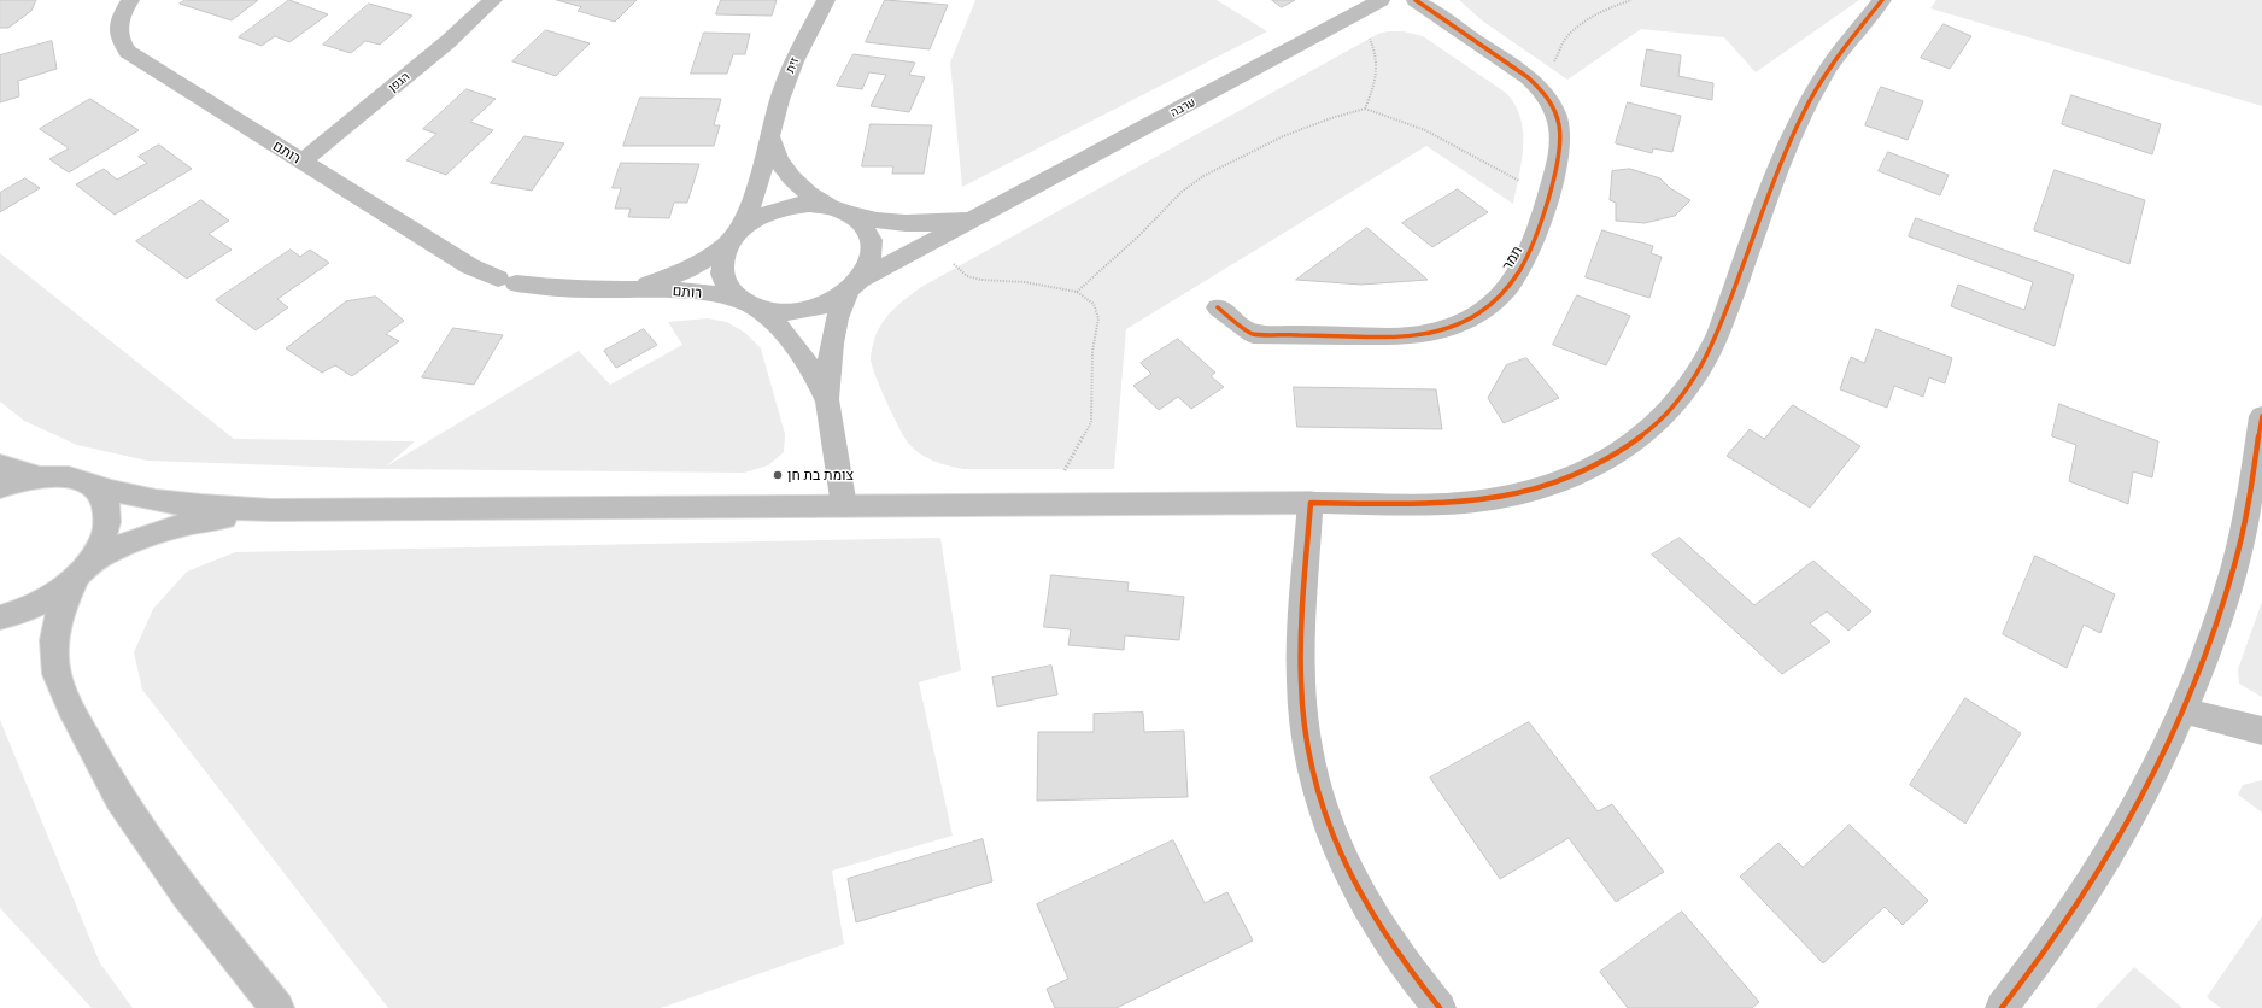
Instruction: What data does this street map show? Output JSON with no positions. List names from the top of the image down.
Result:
{
  "streets": {
    "main road": [
      "זית",
      "הגפן",
      "ערבה",
      "רותם",
      "תמר"
    ]
  },
  "crossings": [
    ["זית", "ערבה"],
    ["זית", "רותם"],
    ["הגפן", "רותם"],
    ["ערבה", "רותם"]
  ],
  "places": ["צומת בת חן"]
}
